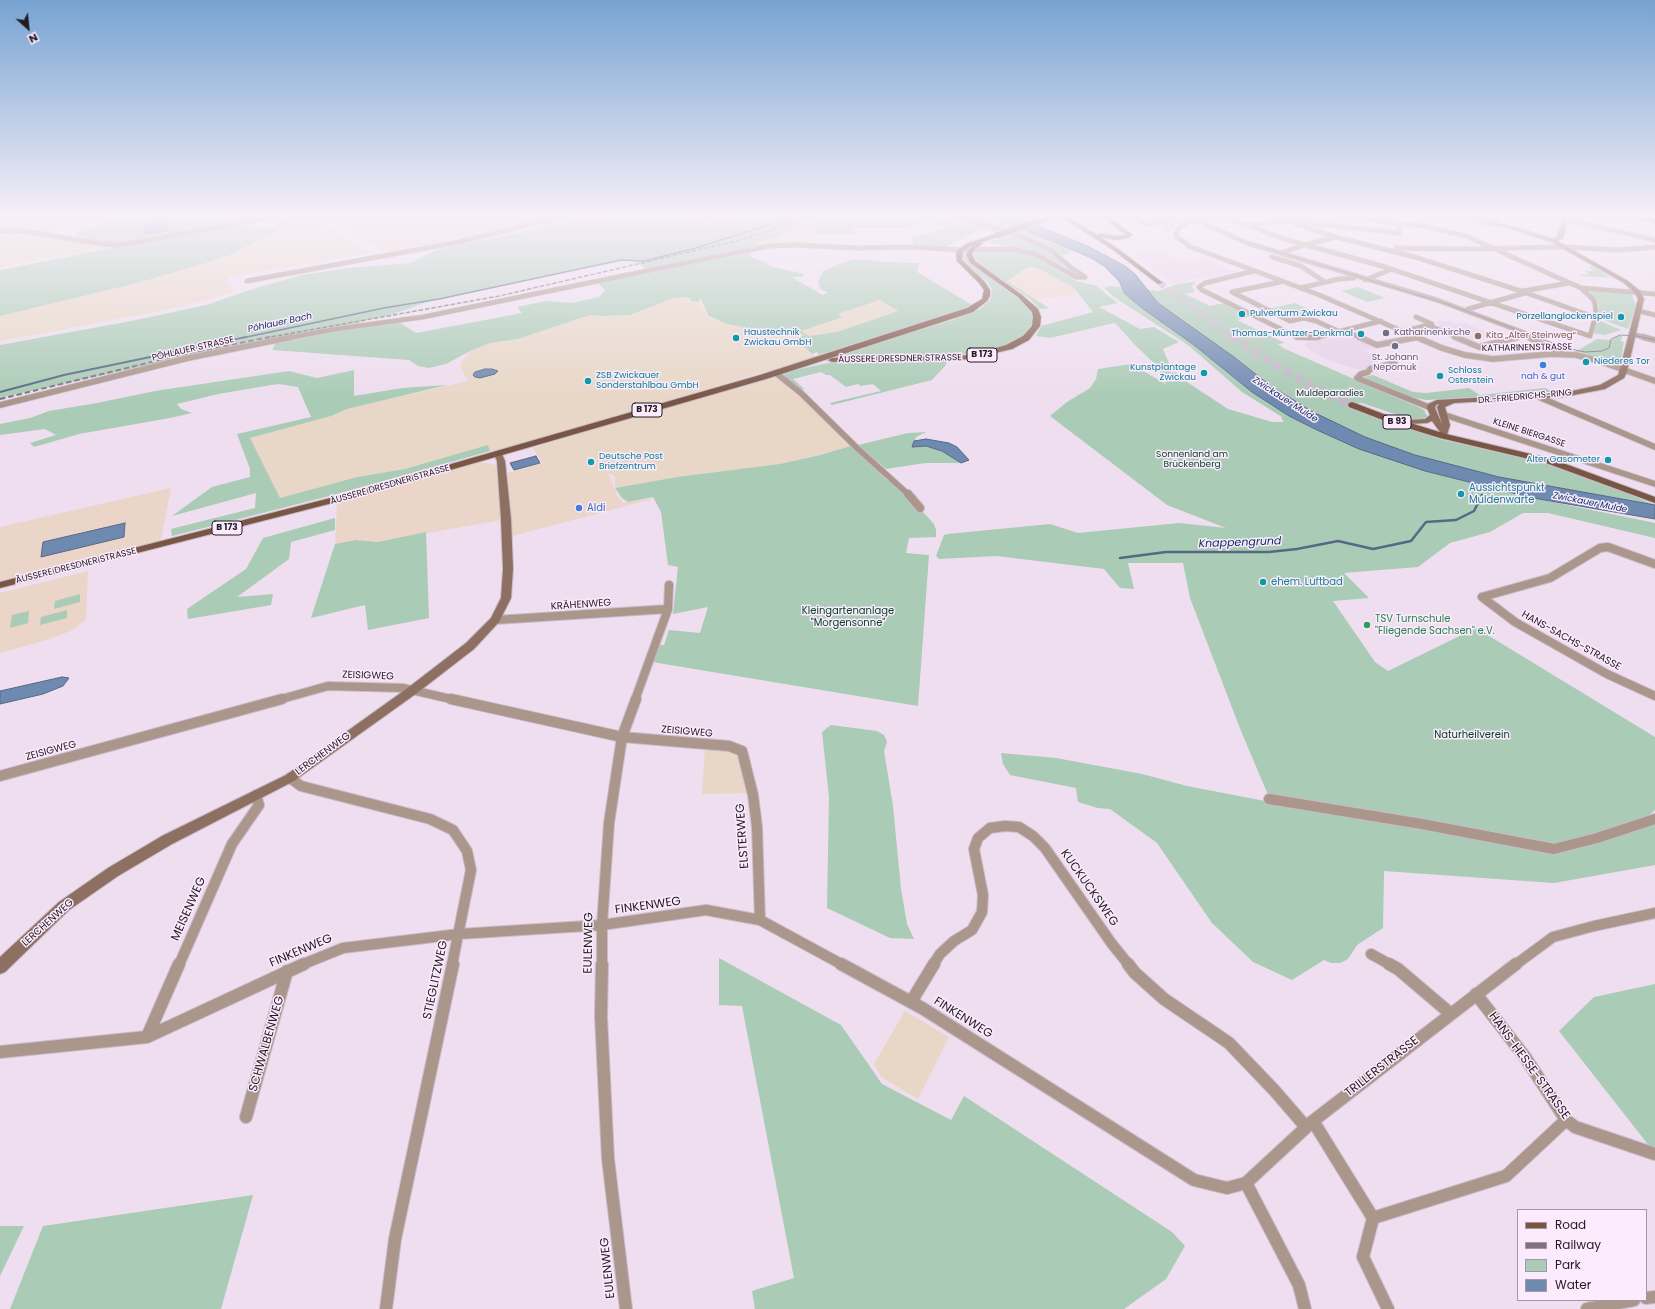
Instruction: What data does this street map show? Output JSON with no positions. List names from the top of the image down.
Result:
{
  "streets": {
    "main road": [
      "B 173",
      "ÄUSSERE DRESDNER STRASSE",
      "DR.-FRIEDRICHS-RING",
      "B 93",
      "LERCHENWEG"
    ],
    "street": [
      "KATHARINENSTRASSE",
      "PÖHLAUER STRASSE",
      "KLEINE BIERGASSE",
      "KRÄHENWEG",
      "HANS-SACHS-STRASSE",
      "ZEISIGWEG",
      "ELSTERWEG",
      "KUCKUCKSWEG",
      "FINKENWEG",
      "MEISENWEG",
      "EULENWEG",
      "STIEGLITZWEG",
      "SCHWALBENWEG",
      "HANS-HESSE-STRASSE",
      "TRILLERSTRASSE"
    ]
  },
  "crossings": [
    ["KATHARINENSTRASSE", "DR.-FRIEDRICHS-RING"],
    ["ÄUSSERE DRESDNER STRASSE", "LERCHENWEG"],
    ["KRÄHENWEG", "LERCHENWEG"],
    ["KRÄHENWEG", "EULENWEG"],
    ["ZEISIGWEG", "LERCHENWEG"],
    ["ZEISIGWEG", "ELSTERWEG"],
    ["ZEISIGWEG", "EULENWEG"],
    ["LERCHENWEG", "MEISENWEG"],
    ["LERCHENWEG", "STIEGLITZWEG"],
    ["ELSTERWEG", "FINKENWEG"],
    ["KUCKUCKSWEG", "FINKENWEG"],
    ["KUCKUCKSWEG", "TRILLERSTRASSE"],
    ["FINKENWEG", "MEISENWEG"],
    ["FINKENWEG", "EULENWEG"],
    ["FINKENWEG", "STIEGLITZWEG"],
    ["FINKENWEG", "SCHWALBENWEG"],
    ["FINKENWEG", "TRILLERSTRASSE"],
    ["HANS-HESSE-STRASSE", "TRILLERSTRASSE"]
  ],
  "water": ["Pöhlauer Bach", "Zwickauer Mulde", "Knappengrund"],
  "parks": [
    "Muldeparadies",
    "Sonnenland am Brückenberg",
    "Kleingartenanlage \"Morgensonne\"",
    "Naturheilverein"
  ],
  "places": [
    "Pulverturm Zwickau",
    "Porzellanglockenspiel",
    "Katharinenkirche",
    "Thomas-Müntzer-Denkmal",
    "Kita „Alter Steinweg“",
    "Haustechnik Zwickau GmbH",
    "St. Johann Nepomuk",
    "Niederes Tor",
    "nah & gut",
    "Kunstplantage Zwickau",
    "Schloss Osterstein",
    "ZSB Zwickauer Sonderstahlbau GmbH",
    "Alter Gasometer",
    "Deutsche Post Briefzentrum",
    "Aussichtspunkt Muldenwarte",
    "Aldi",
    "ehem. Luftbad",
    "TSV Turnschule \"Fliegende Sachsen\" e.V."
  ],
  "legend": [
    "Road",
    "Railway",
    "Park",
    "Water"
  ],
  "north": "bottom right"
}
